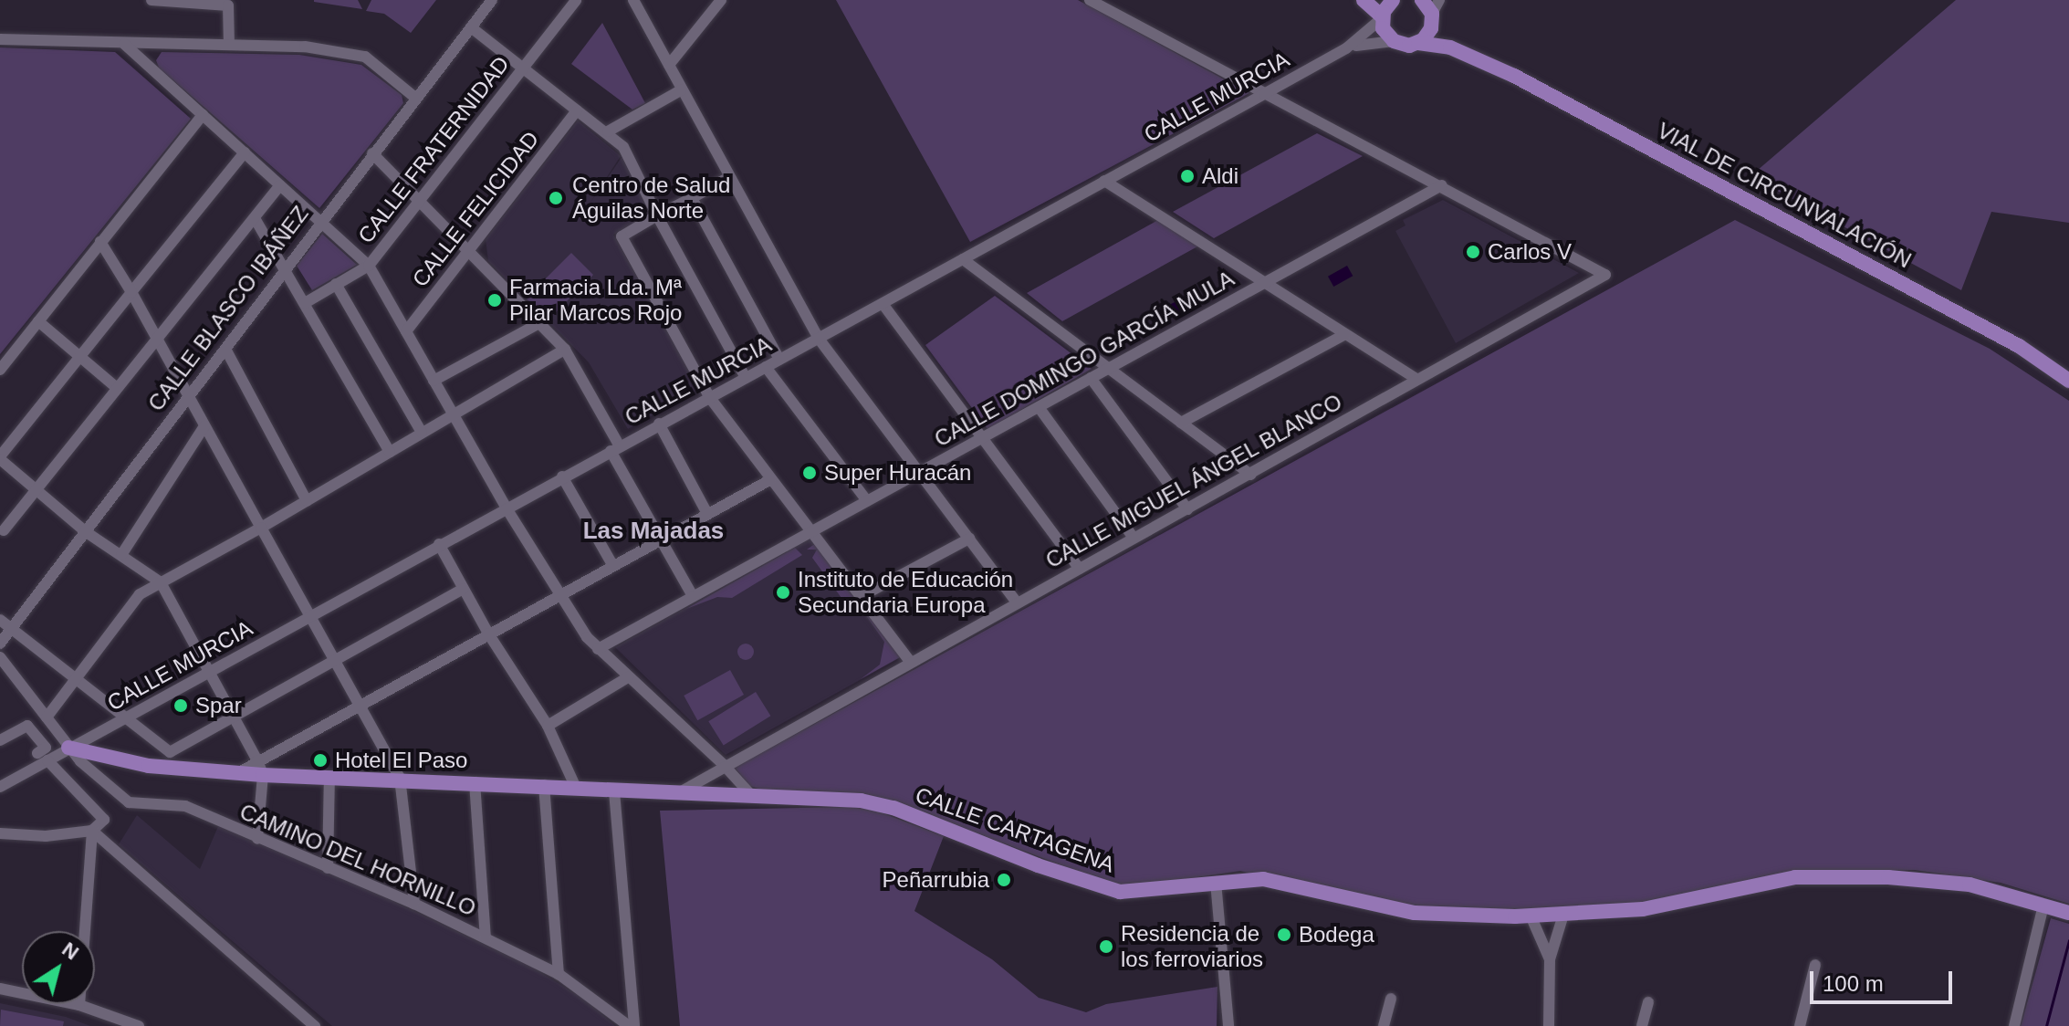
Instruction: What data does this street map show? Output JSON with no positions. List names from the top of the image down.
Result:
{
  "streets": {
    "main road": ["VIAL DE CIRCUNVALACIÓN", "CALLE CARTAGENA"],
    "street": [
      "CALLE MURCIA",
      "CALLE FRATERNIDAD",
      "CALLE FELICIDAD",
      "CALLE BLASCO IBÁÑEZ",
      "CALLE DOMINGO GARCÍA MULA",
      "CALLE MIGUEL ÁNGEL BLANCO",
      "CAMINO DEL HORNILLO"
    ]
  },
  "crossings": [
    ["CALLE MURCIA", "VIAL DE CIRCUNVALACIÓN"],
    ["CALLE MURCIA", "CALLE CARTAGENA"],
    ["CALLE MURCIA", "CAMINO DEL HORNILLO"],
    ["CALLE DOMINGO GARCÍA MULA", "CALLE MIGUEL ÁNGEL BLANCO"],
    ["CALLE MIGUEL ÁNGEL BLANCO", "CALLE CARTAGENA"],
    ["CALLE CARTAGENA", "CAMINO DEL HORNILLO"]
  ],
  "districts": ["Las Majadas"],
  "places": [
    "Aldi",
    "Centro de Salud Águilas Norte",
    "Carlos V",
    "Farmacia Lda. Mª Pilar Marcos Rojo",
    "Super Huracán",
    "Instituto de Educación Secundaria Europa",
    "Spar",
    "Hotel El Paso",
    "Peñarrubia",
    "Bodega",
    "Residencia de los ferroviarios"
  ],
  "scale_bar": "100 m",
  "north": "top right"
}
